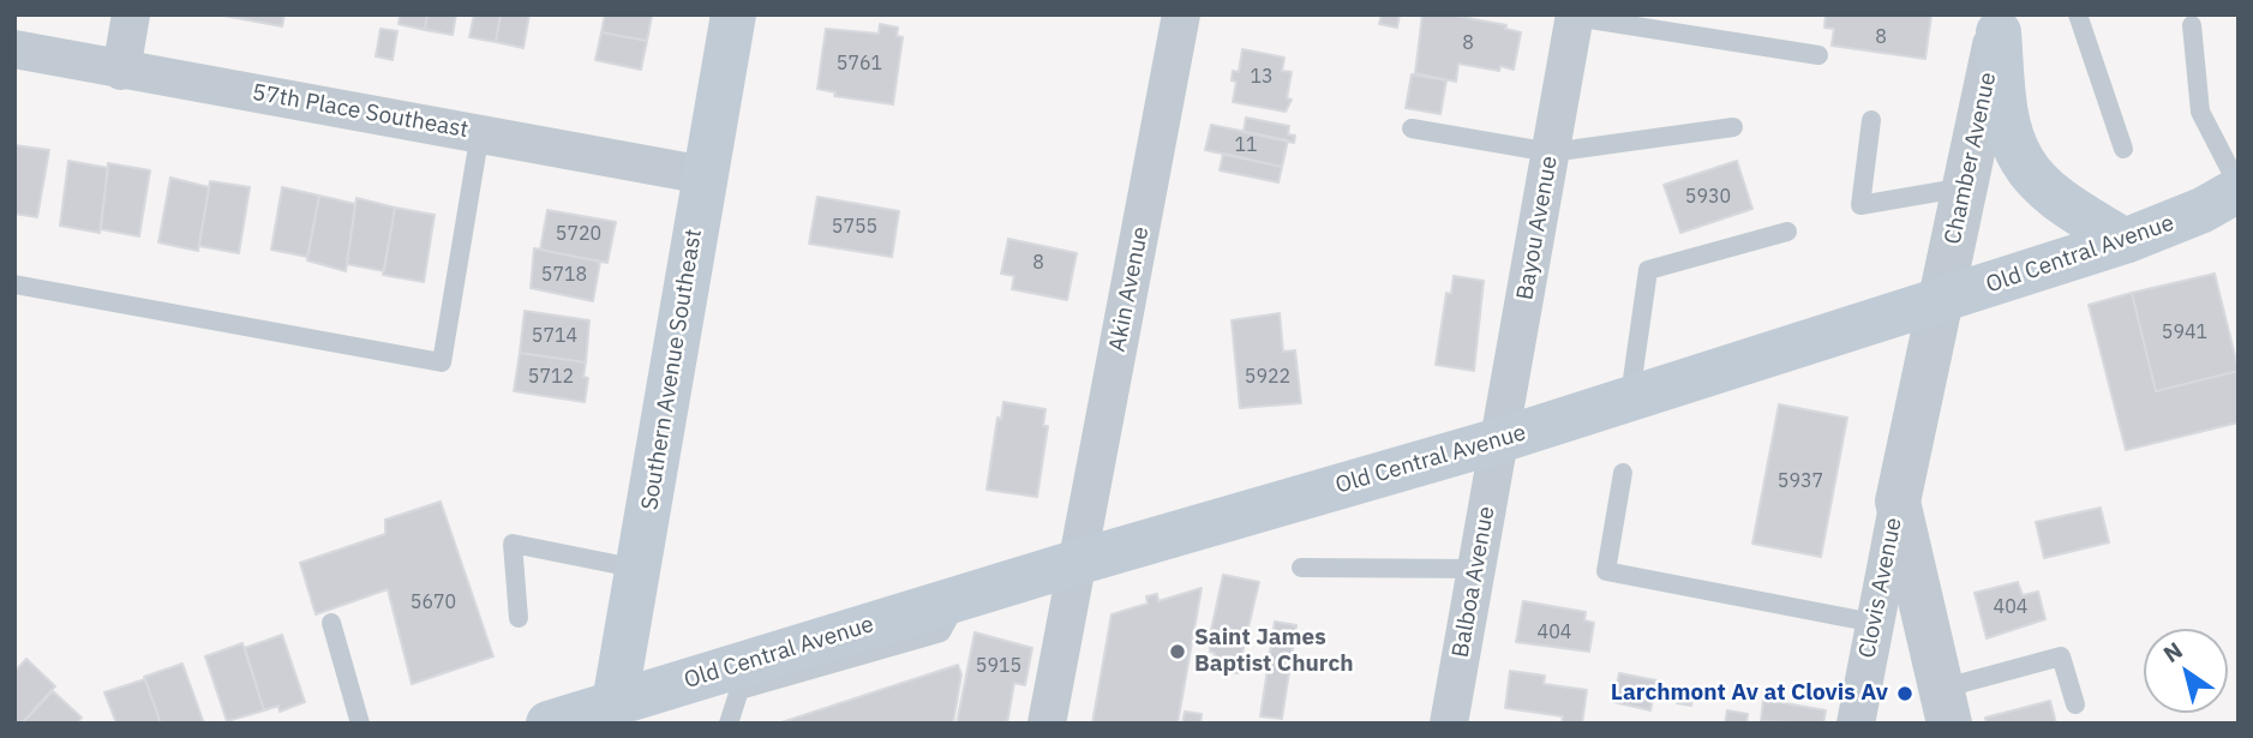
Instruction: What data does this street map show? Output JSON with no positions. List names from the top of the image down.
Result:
{
  "streets": {
    "main road": ["Old Central Avenue", "Southern Avenue Southeast"],
    "street": [
      "57th Place Southeast",
      "Chamber Avenue",
      "Bayou Avenue",
      "Akin Avenue",
      "Balboa Avenue",
      "Clovis Avenue"
    ]
  },
  "crossings": [
    ["57th Place Southeast", "Southern Avenue Southeast"],
    ["Chamber Avenue", "Old Central Avenue"],
    ["Chamber Avenue", "Clovis Avenue"],
    ["Bayou Avenue", "Old Central Avenue"],
    ["Bayou Avenue", "Balboa Avenue"],
    ["Old Central Avenue", "Akin Avenue"],
    ["Old Central Avenue", "Southern Avenue Southeast"],
    ["Old Central Avenue", "Balboa Avenue"]
  ],
  "places": ["Saint James Baptist Church", "Larchmont Av at Clovis Av"],
  "house_numbers": [
    "8",
    "8",
    "5761",
    "13",
    "11",
    "5930",
    "5755",
    "5720",
    "8",
    "5718",
    "5941",
    "5714",
    "5712",
    "5922",
    "5937",
    "5670",
    "404",
    "404",
    "5915"
  ],
  "north": "top left"
}
